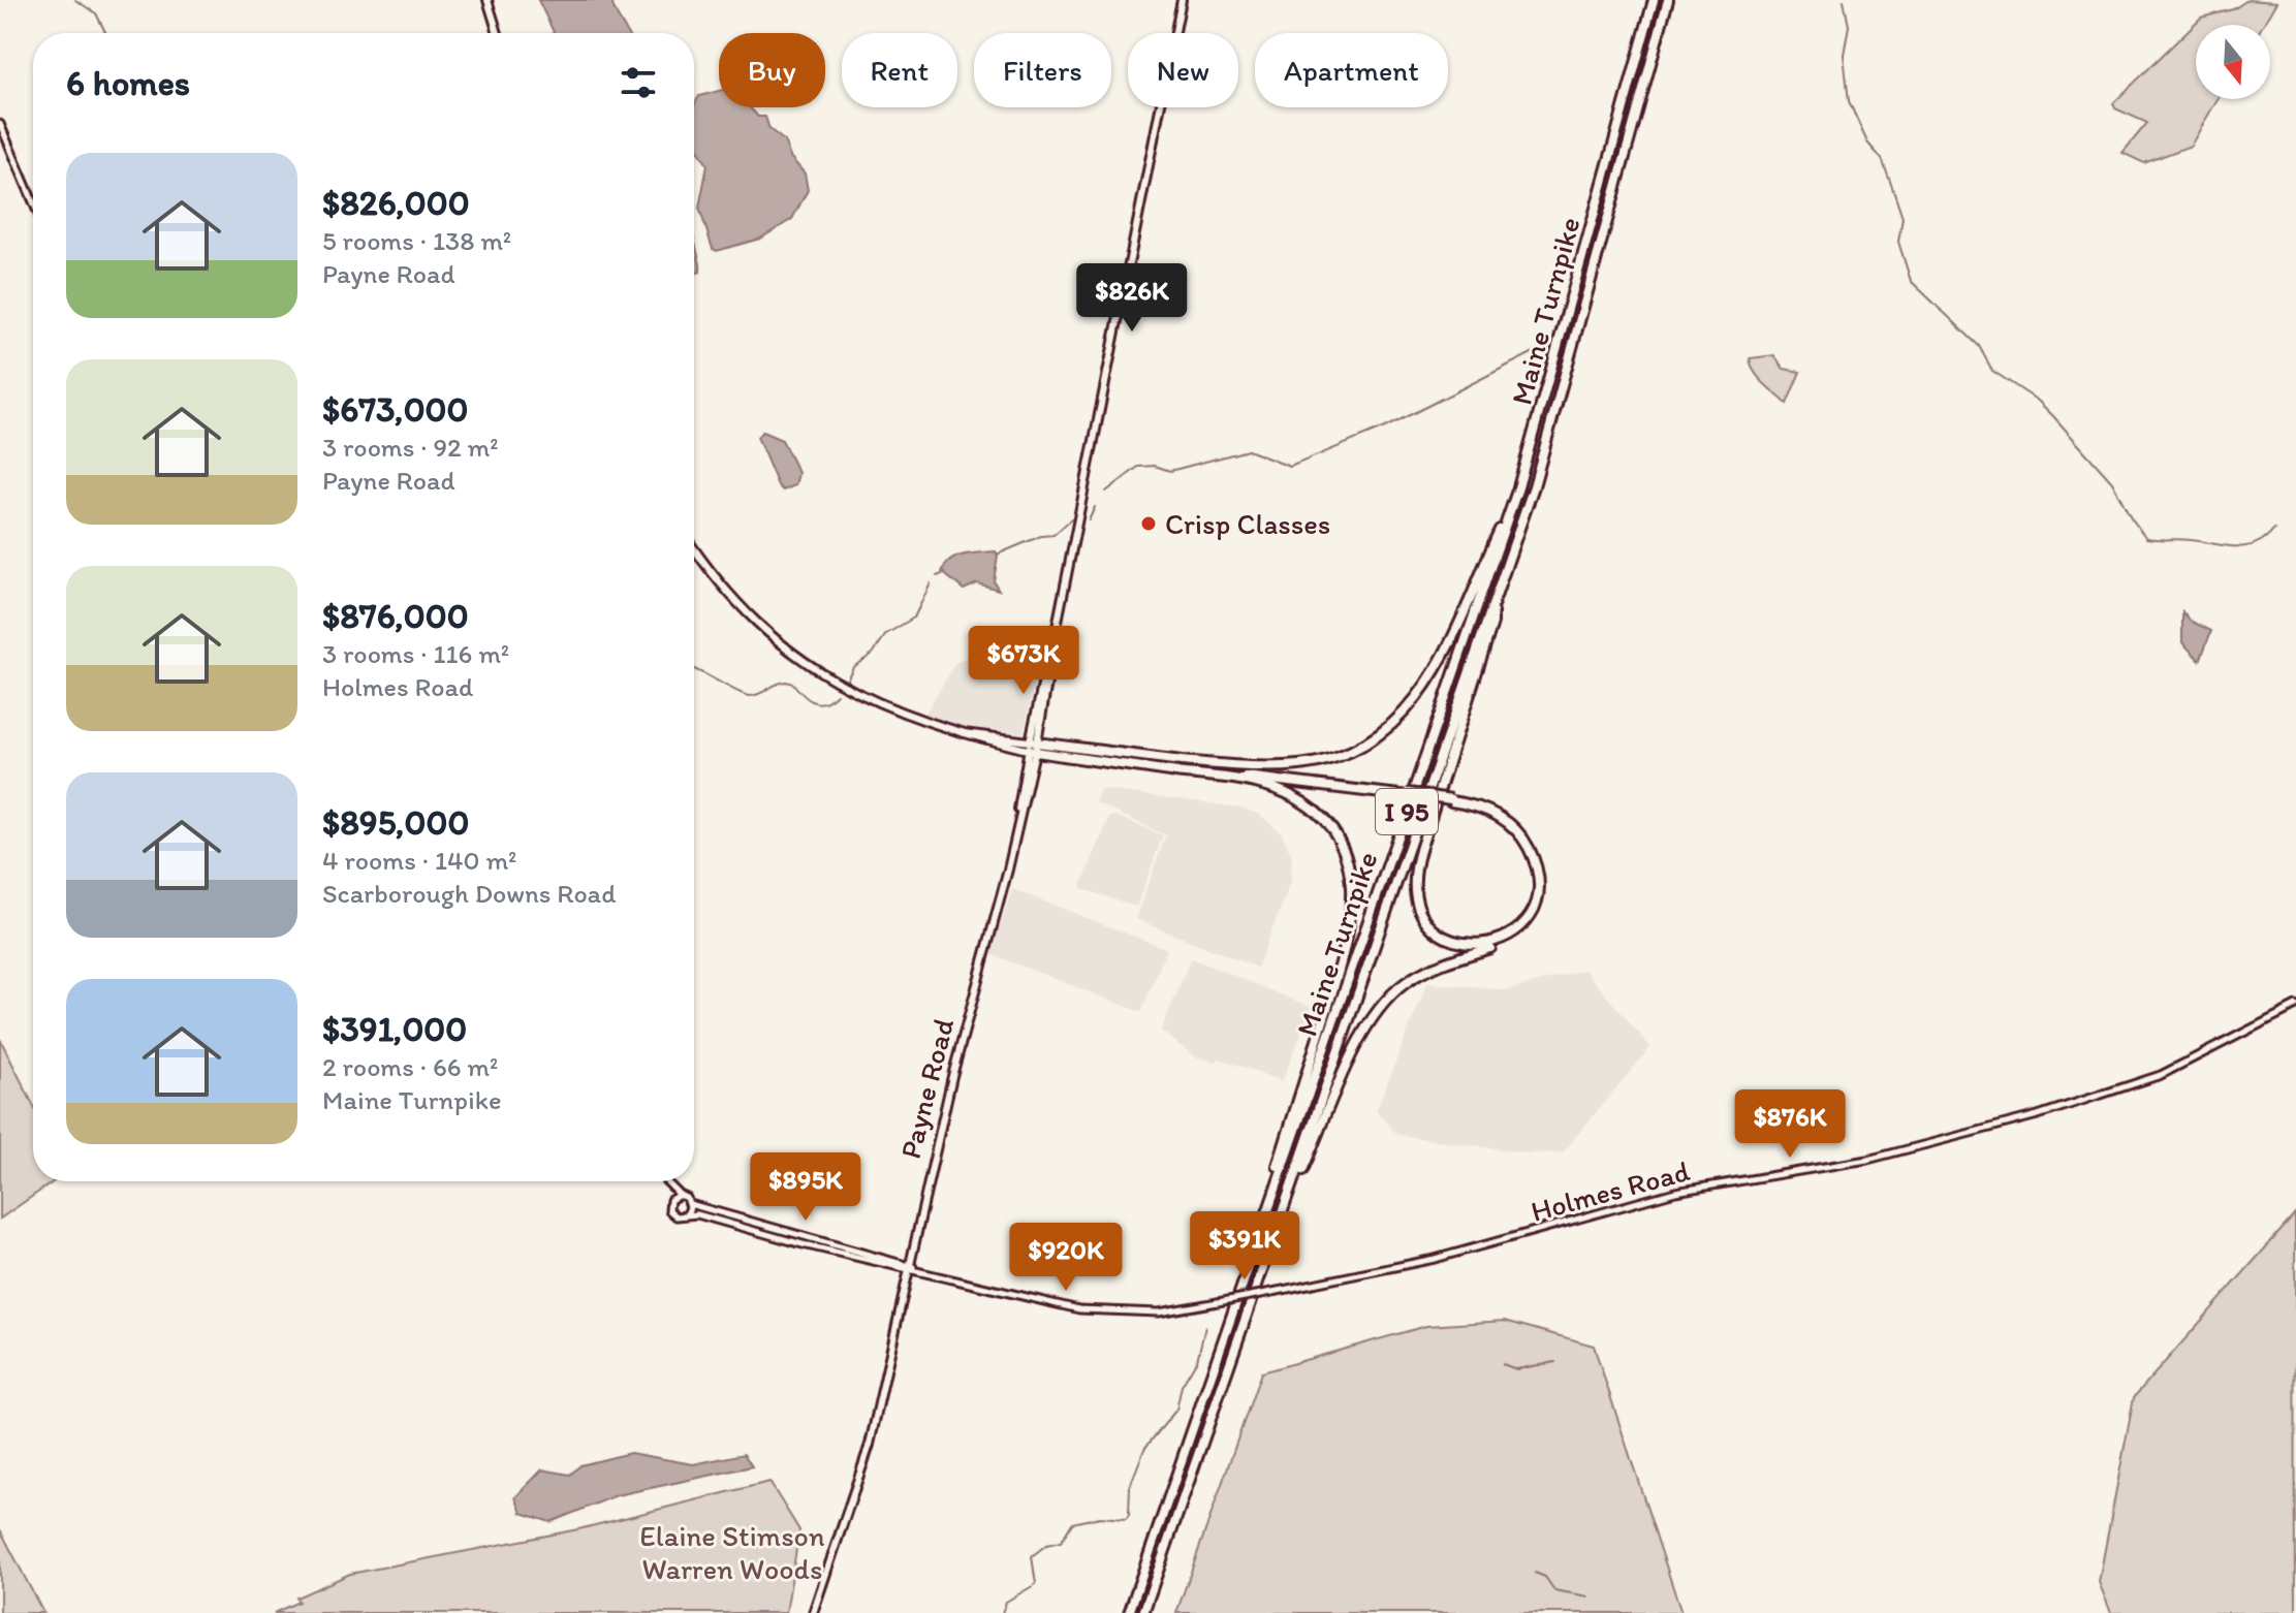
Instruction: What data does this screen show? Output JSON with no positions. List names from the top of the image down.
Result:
{
  "streets": {
    "highway": ["Maine Turnpike", "I 95"],
    "main road": ["Payne Road"],
    "street": ["Holmes Road"]
  },
  "crossings": [
    ["Payne Road", "Holmes Road"]
  ],
  "parks": ["Elaine Stimson Warren Woods"],
  "places": ["Crisp Classes"],
  "north": "bottom",
  "page": {
    "chip": [
      "Buy",
      "Rent",
      "Filters",
      "New",
      "Apartment"
    ],
    "heading": "6 homes",
    "list": [
      {
        "name": "$826,000",
        "note": "5 rooms · 138 m² · Payne Road"
      },
      {
        "name": "$673,000",
        "note": "3 rooms · 92 m² · Payne Road"
      },
      {
        "name": "$876,000",
        "note": "3 rooms · 116 m² · Holmes Road"
      },
      {
        "name": "$895,000",
        "note": "4 rooms · 140 m² · Scarborough Downs Road"
      },
      {
        "name": "$391,000",
        "note": "2 rooms · 66 m² · Maine Turnpike"
      }
    ],
    "price": [
      "$826K",
      "$673K",
      "$876K",
      "$895K",
      "$391K",
      "$920K"
    ]
  }
}
